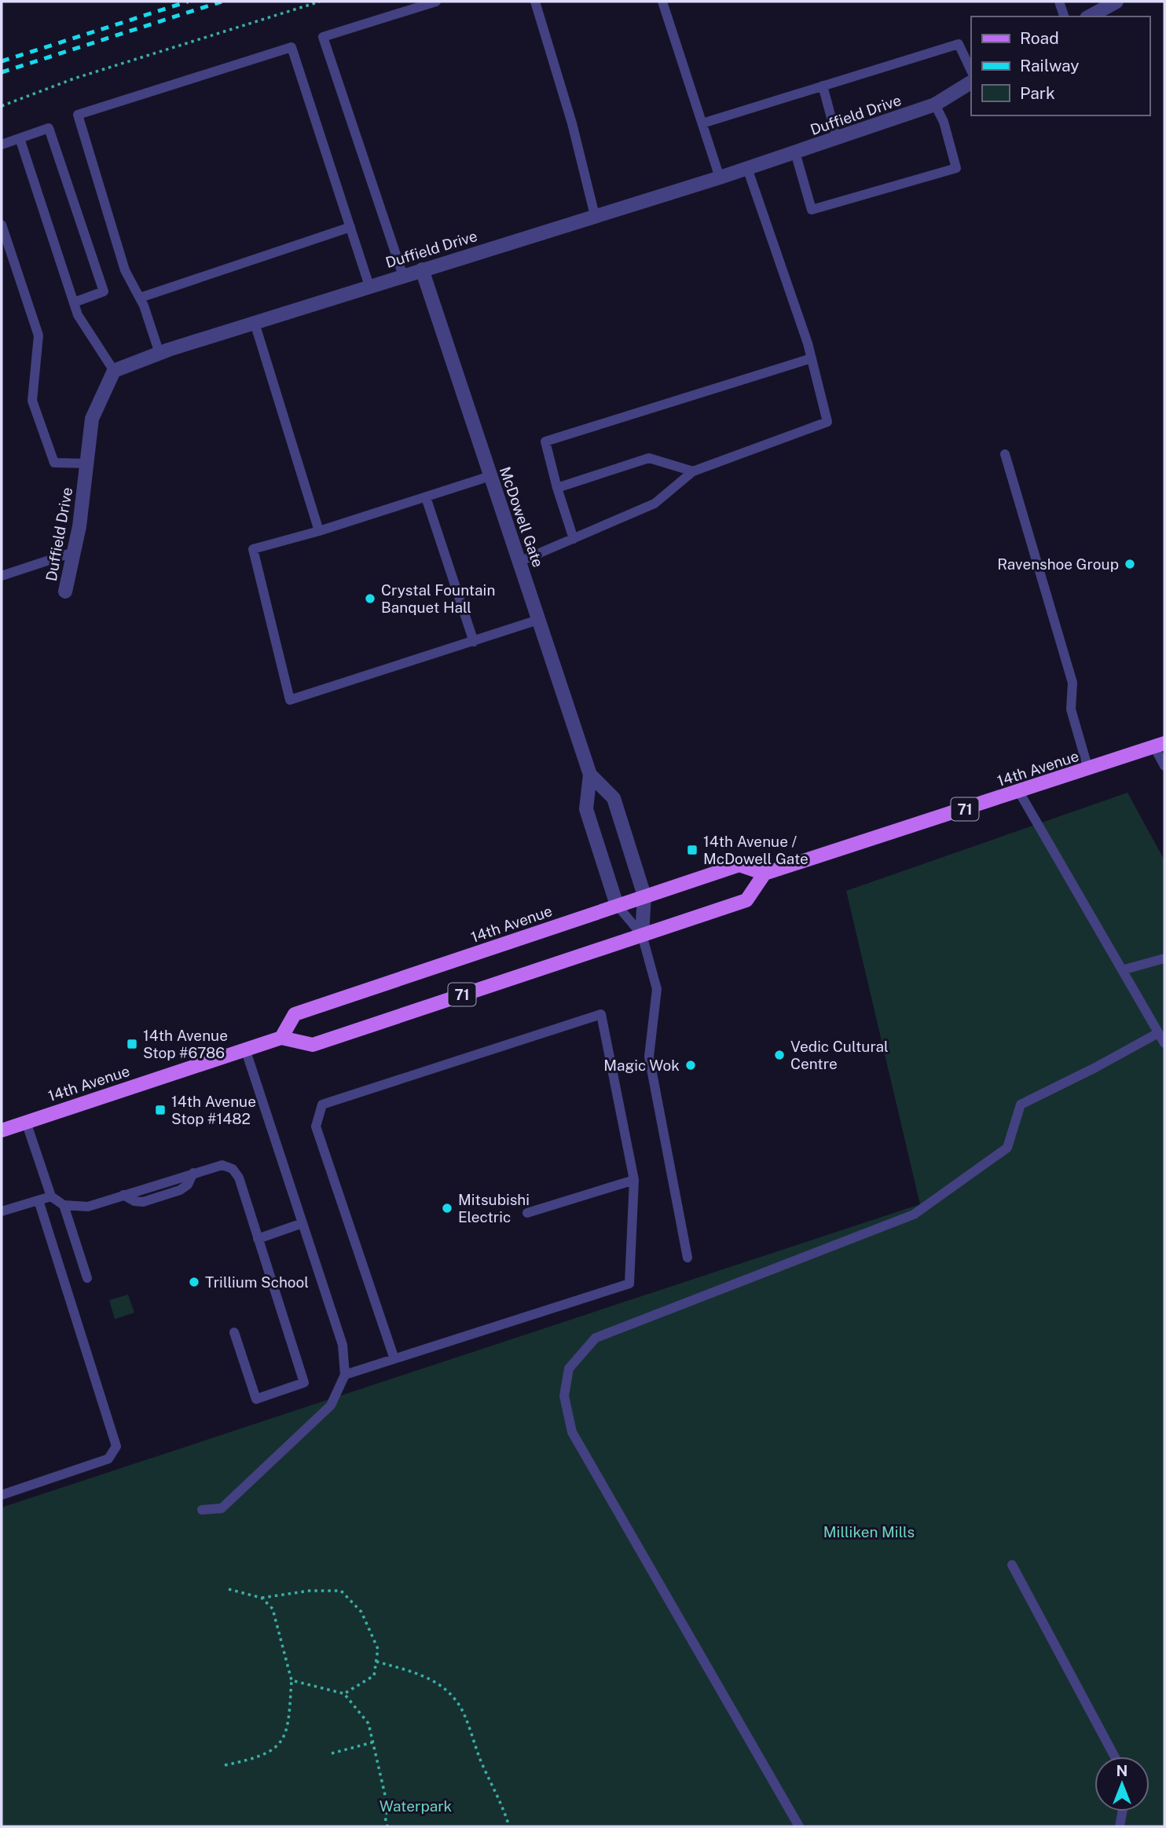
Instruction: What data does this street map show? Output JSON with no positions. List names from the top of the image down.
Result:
{
  "streets": {
    "main road": ["14th Avenue", "71"],
    "street": ["Duffield Drive", "McDowell Gate"]
  },
  "crossings": [
    ["Duffield Drive", "McDowell Gate"],
    ["McDowell Gate", "14th Avenue"]
  ],
  "parks": ["Milliken Mills", "Waterpark"],
  "places": {
    "other": [
      "Ravenshoe Group",
      "Crystal Fountain Banquet Hall",
      "Vedic Cultural Centre",
      "Magic Wok",
      "Mitsubishi Electric",
      "Trillium School"
    ],
    "transit": ["14th Avenue / McDowell Gate", "14th Avenue Stop #6786", "14th Avenue Stop #1482"]
  },
  "legend": ["Road", "Railway", "Park"],
  "north": "top"
}
